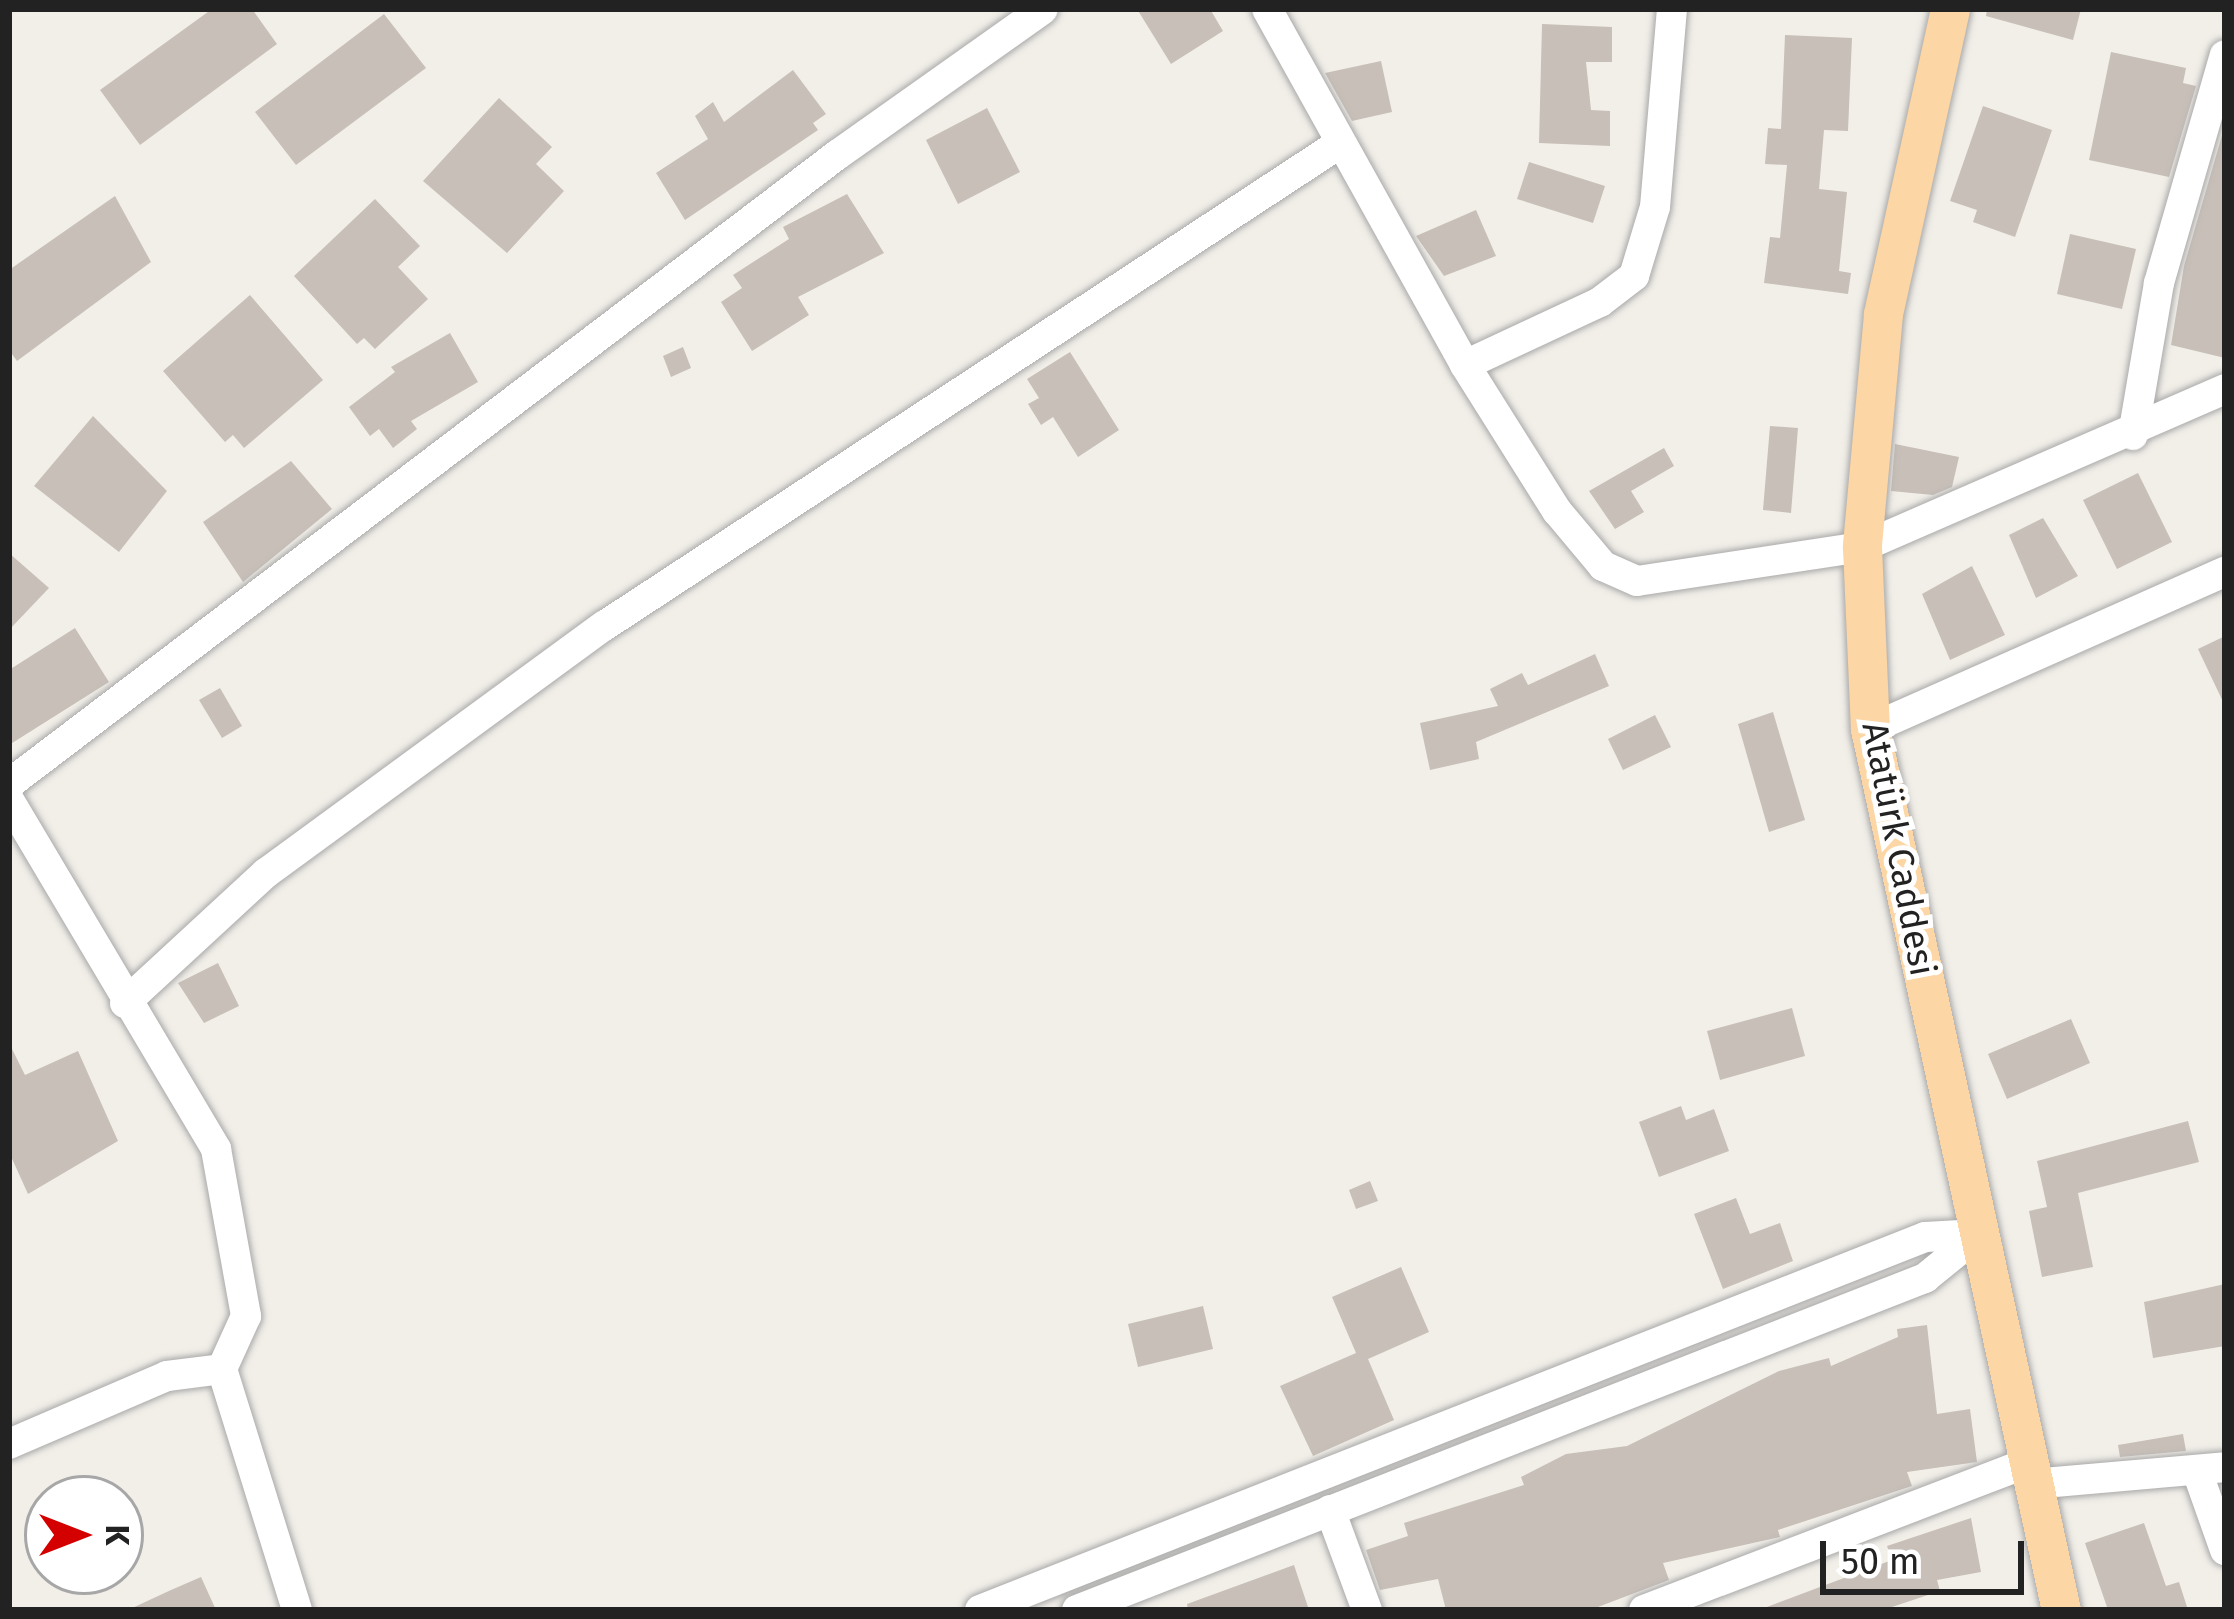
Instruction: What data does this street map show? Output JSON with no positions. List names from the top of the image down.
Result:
{
  "streets": {
    "main road": ["Atatürk Caddesi"]
  },
  "scale_bar": "50 m",
  "north": "right"
}
